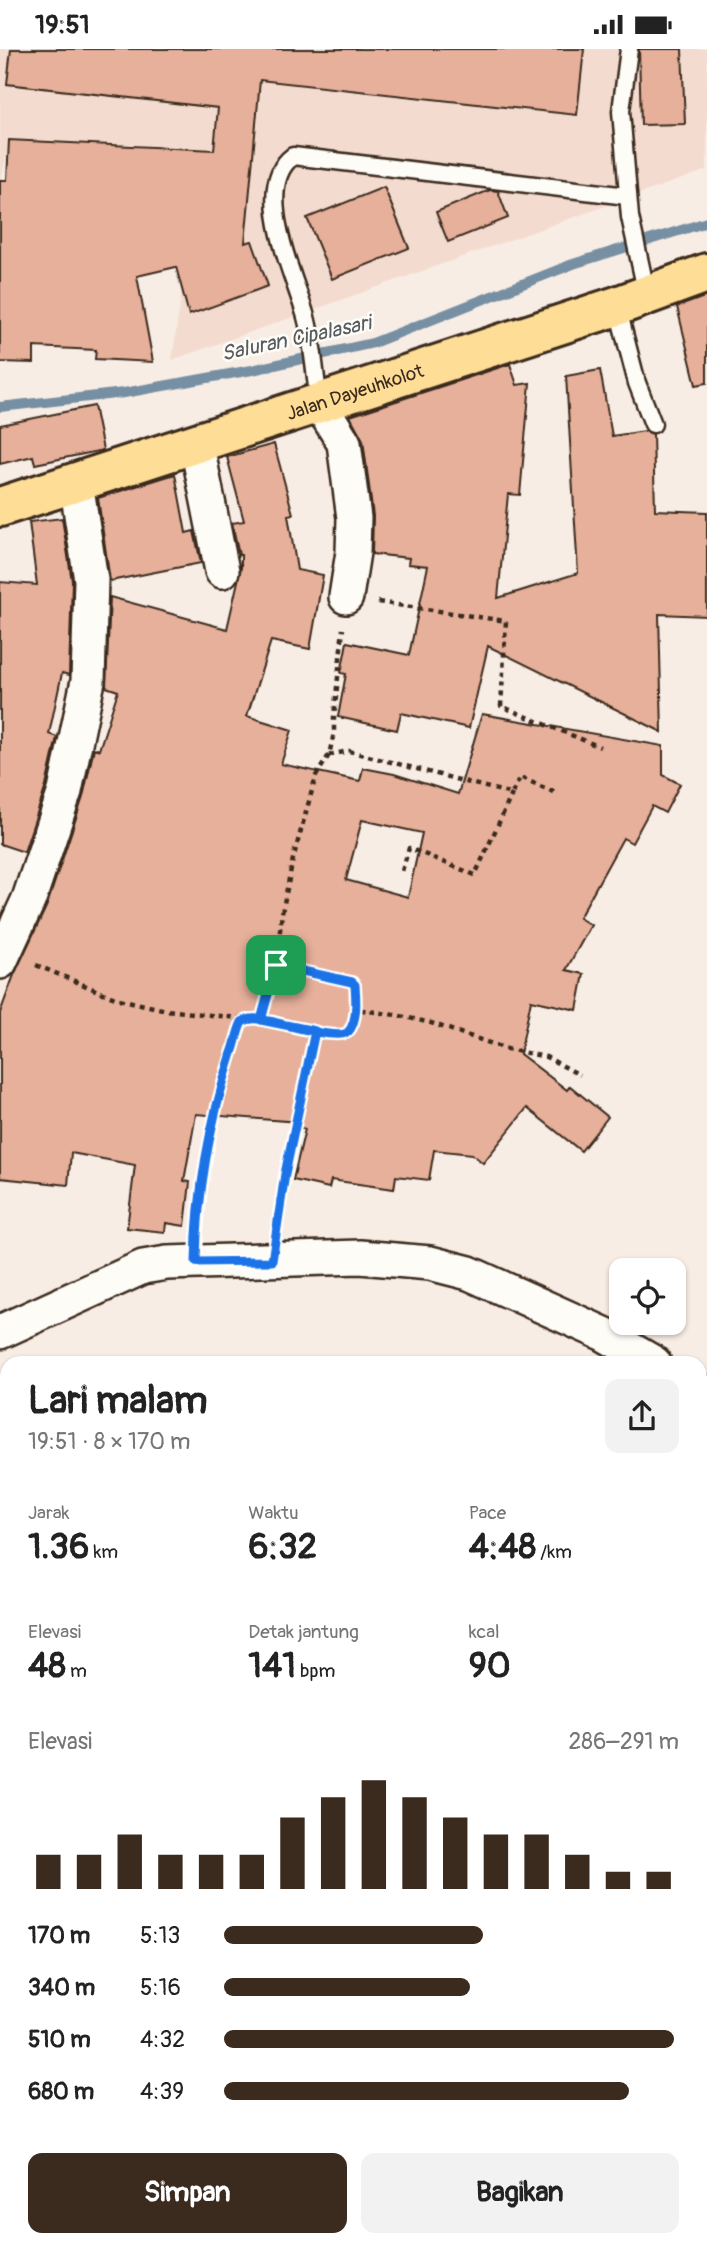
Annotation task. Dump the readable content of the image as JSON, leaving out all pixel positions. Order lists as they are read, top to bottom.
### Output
{
  "streets": {
    "main road": ["Jalan Dayeuhkolot"]
  },
  "water": ["Saluran Cipalasari"],
  "page": {
    "status": "19:51",
    "heading": ["Lari malam", "19:51 · 8 × 170 m"],
    "stats": [
      ["Jarak", "1.36 km"],
      ["Waktu", "6:32"],
      ["Pace", "4:48 /km"],
      ["Elevasi", "48 m"],
      ["Detak jantung", "141 bpm"],
      ["kcal", "90"]
    ],
    "chart": ["Elevasi", "286–291 m"],
    "list": [
      {
        "name": "170 m",
        "note": "5:13"
      },
      {
        "name": "340 m",
        "note": "5:16"
      },
      {
        "name": "510 m",
        "note": "4:32"
      },
      {
        "name": "680 m",
        "note": "4:39"
      }
    ],
    "buttons": ["Simpan", "Bagikan"]
  }
}
